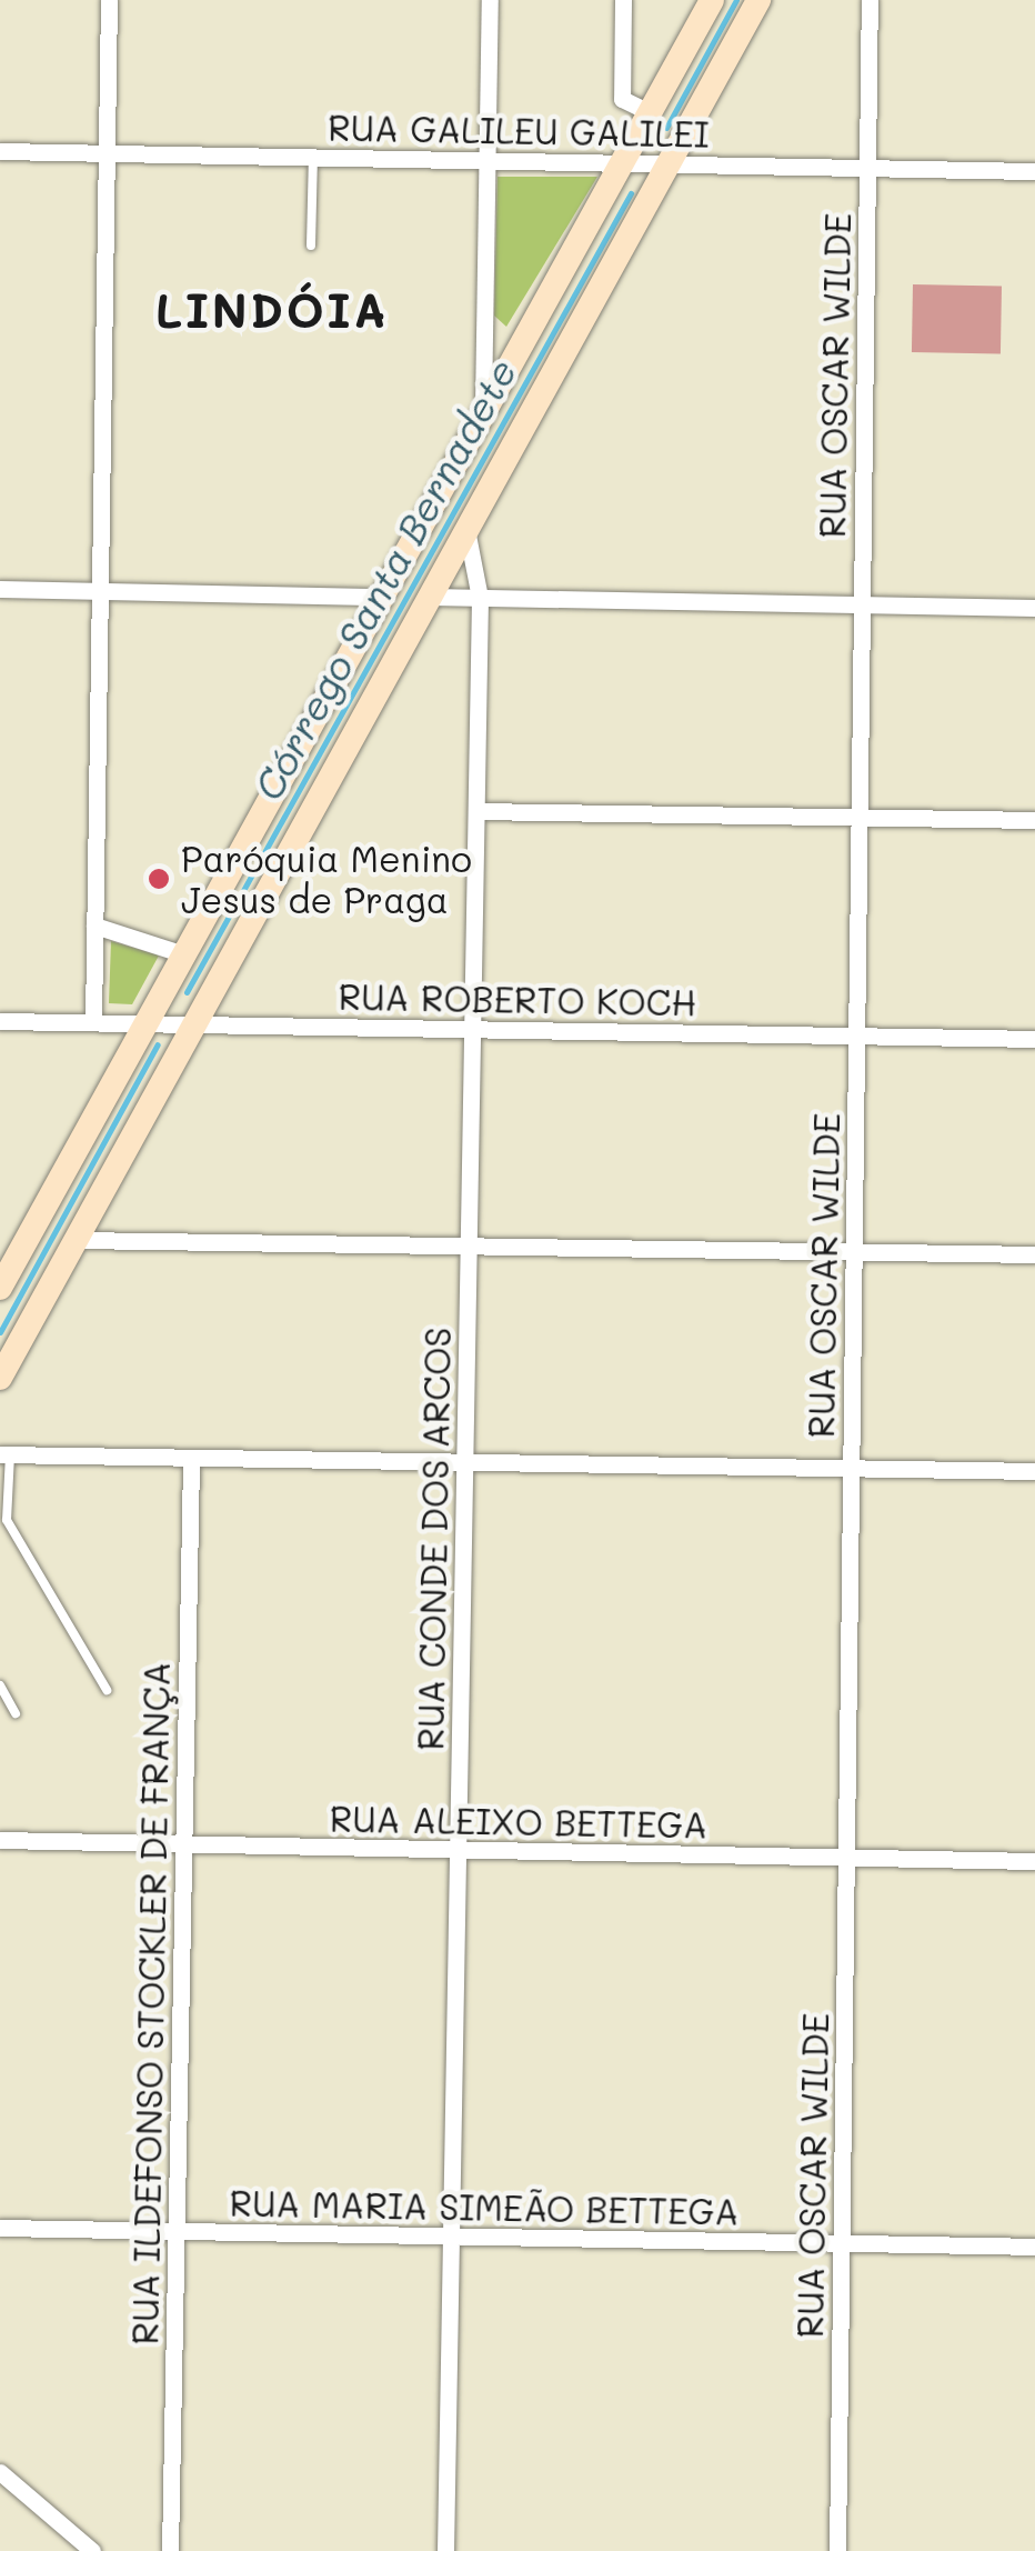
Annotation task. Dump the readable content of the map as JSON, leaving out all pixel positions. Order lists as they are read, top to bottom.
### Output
{
  "streets": {
    "street": [
      "RUA GALILEU GALILEI",
      "RUA OSCAR WILDE",
      "RUA ROBERTO KOCH",
      "RUA CONDE DOS ARCOS",
      "RUA ALEIXO BETTEGA",
      "RUA ILDEFONSO STOCKLER DE FRANÇA",
      "RUA MARIA SIMEÃO BETTEGA"
    ]
  },
  "crossings": [
    ["RUA GALILEU GALILEI", "RUA OSCAR WILDE"],
    ["RUA OSCAR WILDE", "RUA ROBERTO KOCH"],
    ["RUA OSCAR WILDE", "RUA ALEIXO BETTEGA"],
    ["RUA OSCAR WILDE", "RUA MARIA SIMEÃO BETTEGA"],
    ["RUA ROBERTO KOCH", "RUA CONDE DOS ARCOS"],
    ["RUA CONDE DOS ARCOS", "RUA ALEIXO BETTEGA"],
    ["RUA CONDE DOS ARCOS", "RUA MARIA SIMEÃO BETTEGA"],
    ["RUA ALEIXO BETTEGA", "RUA ILDEFONSO STOCKLER DE FRANÇA"],
    ["RUA ILDEFONSO STOCKLER DE FRANÇA", "RUA MARIA SIMEÃO BETTEGA"]
  ],
  "districts": ["LINDÓIA"],
  "water": ["Córrego Santa Bernadete"],
  "places": ["Paróquia Menino Jesus de Praga"]
}
